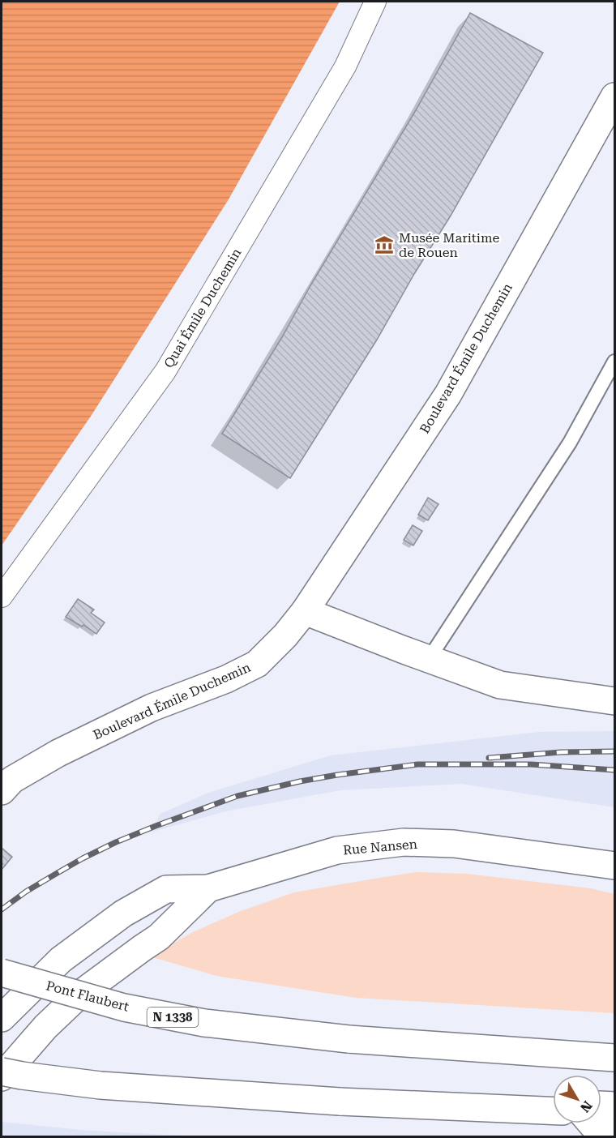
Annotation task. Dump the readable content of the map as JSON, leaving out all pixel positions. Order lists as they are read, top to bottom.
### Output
{
  "streets": {
    "main road": [
      "Boulevard Émile Duchemin",
      "Rue Nansen",
      "Pont Flaubert",
      "N 1338"
    ],
    "street": ["Quai Émile Duchemin"]
  },
  "places": {
    "museum": ["Musée Maritime de Rouen"]
  },
  "north": "bottom right"
}
